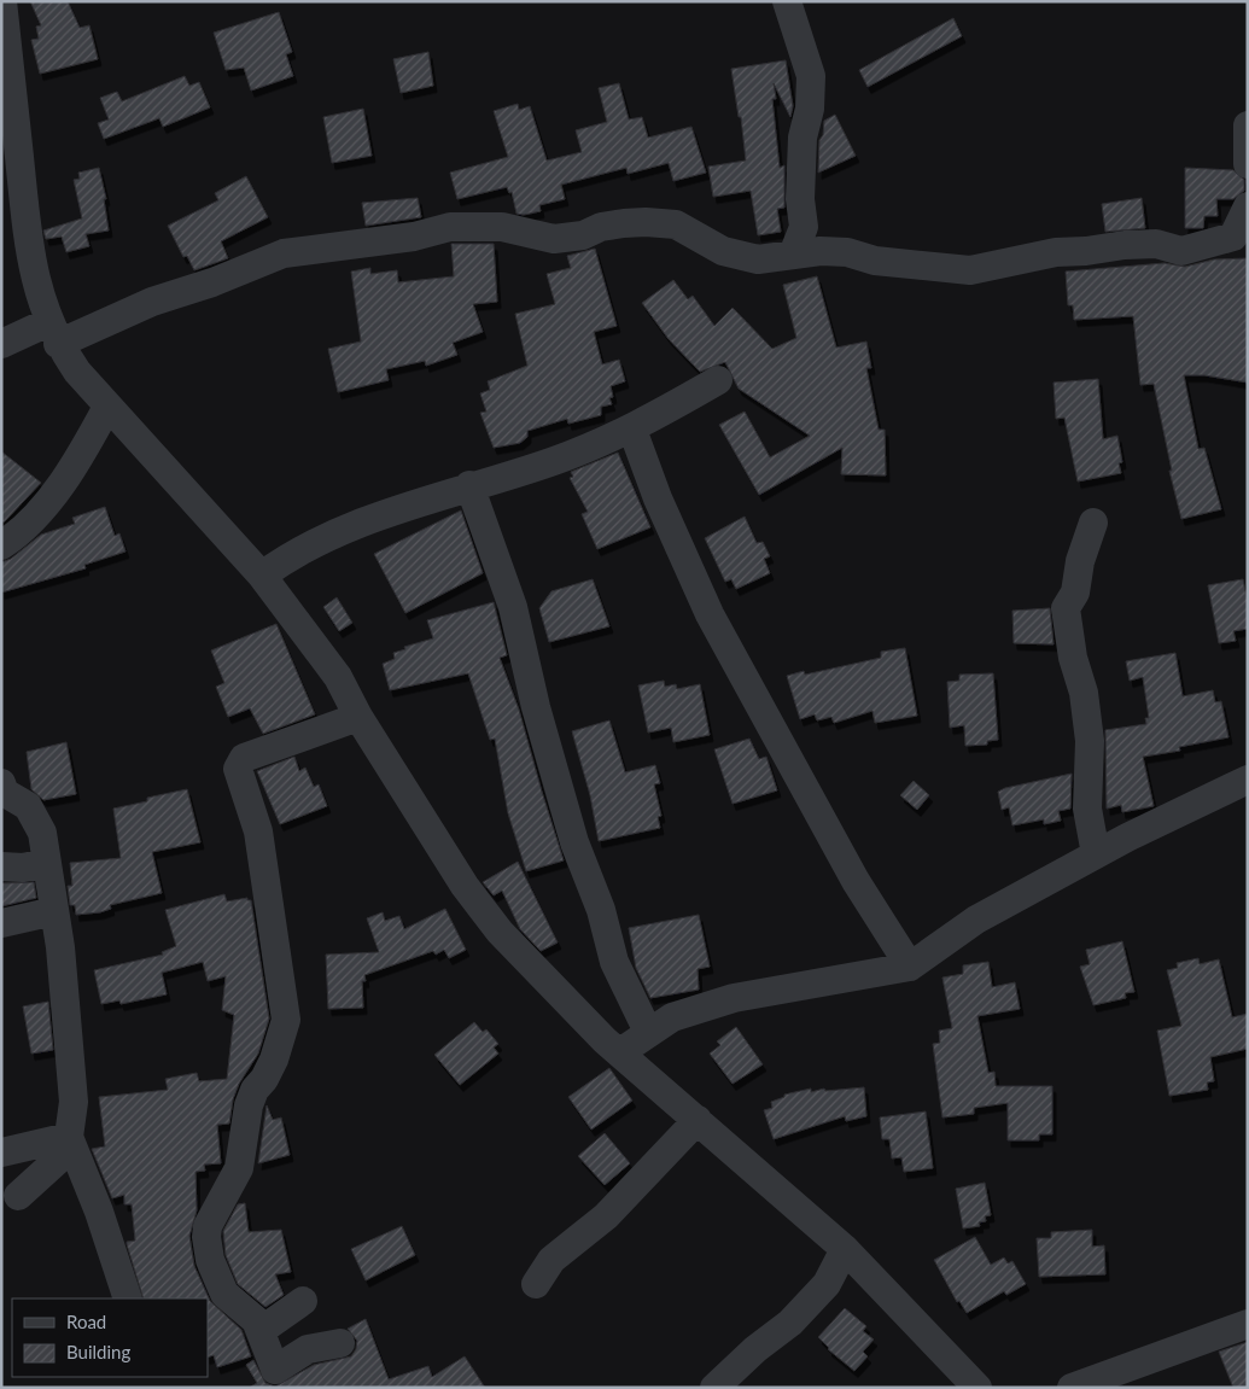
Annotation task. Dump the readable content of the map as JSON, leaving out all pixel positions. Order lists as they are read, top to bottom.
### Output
{
  "legend": ["Road", "Building"]
}
